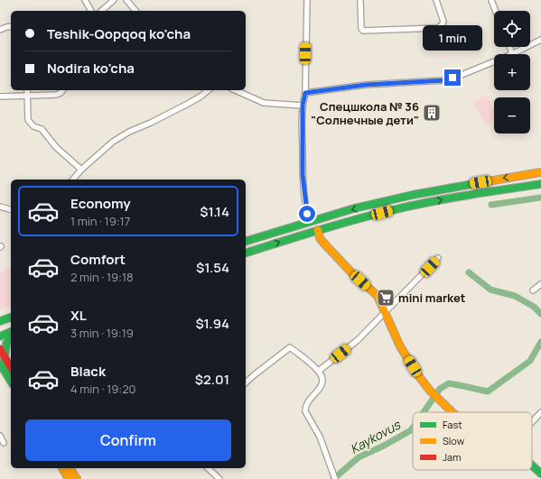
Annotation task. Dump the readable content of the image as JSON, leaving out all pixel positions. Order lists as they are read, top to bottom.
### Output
{
  "water": ["Kaykovus"],
  "places": {
    "building": ["Спецшкола № 36 \"Солнечные дети\""],
    "supermarket": ["mini market"]
  },
  "legend": ["Fast", "Slow", "Jam"],
  "page": {
    "map_buttons": ["+", "−"],
    "banner": ["Teshik-Qopqoq ko'cha", "Nodira ko'cha"],
    "bubble": "1 min",
    "list": [
      {
        "name": "Economy",
        "note": "1 min · 19:17",
        "value": "$1.14"
      },
      {
        "name": "Comfort",
        "note": "2 min · 19:18",
        "value": "$1.54"
      },
      {
        "name": "XL",
        "note": "3 min · 19:19",
        "value": "$1.94"
      },
      {
        "name": "Black",
        "note": "4 min · 19:20",
        "value": "$2.01"
      }
    ],
    "buttons": "Confirm"
  }
}
